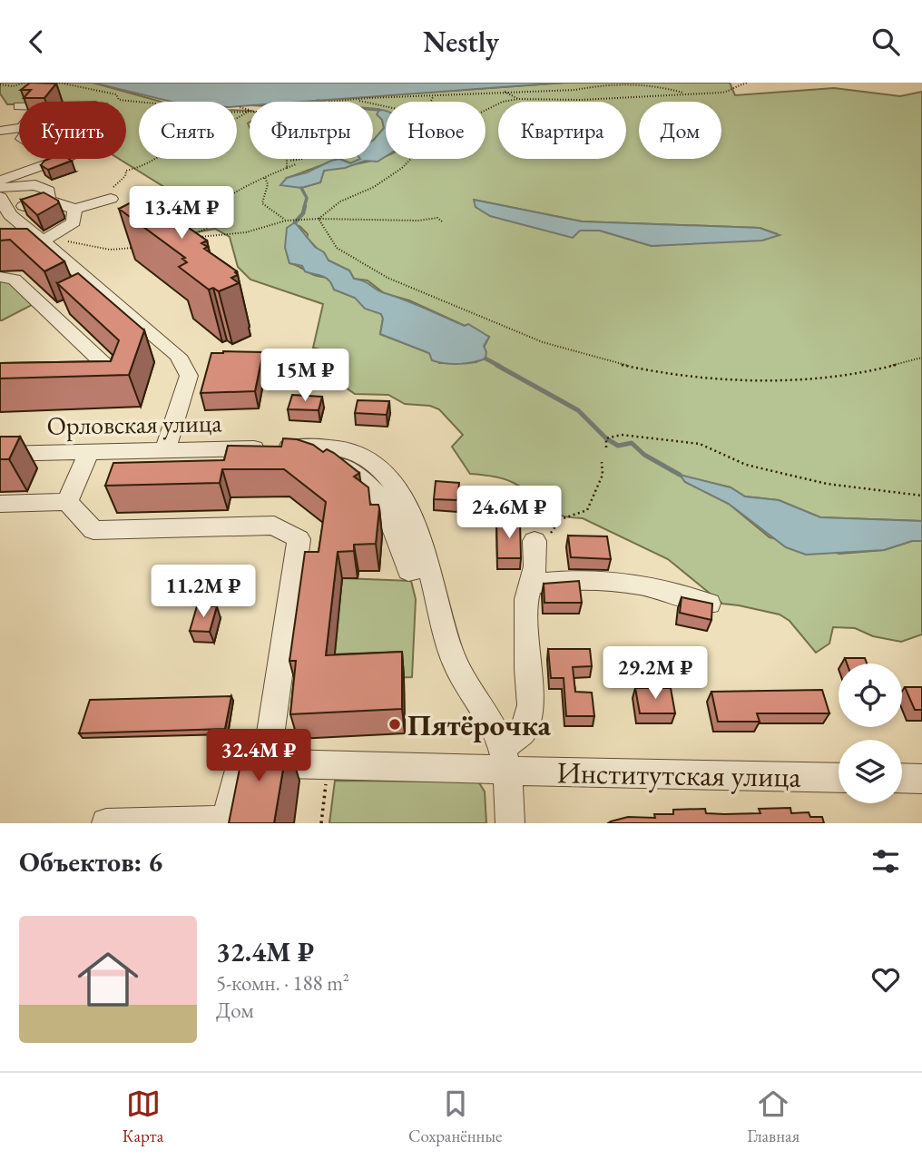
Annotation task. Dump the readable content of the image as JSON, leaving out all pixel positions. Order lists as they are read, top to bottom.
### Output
{
  "streets": {
    "street": ["Орловская улица", "Институтская улица"]
  },
  "crossings": [
    ["Орловская улица", "Институтская улица"]
  ],
  "places": ["Пятёрочка"],
  "page": {
    "header": "Nestly",
    "chip": [
      "Купить",
      "Снять",
      "Фильтры",
      "Новое",
      "Квартира",
      "Дом"
    ],
    "price": [
      "13.4M ₽",
      "15M ₽",
      "24.6M ₽",
      "11.2M ₽",
      "29.2M ₽",
      "32.4M ₽"
    ],
    "heading": "Объектов: 6",
    "list": [
      {
        "name": "32.4M ₽",
        "note": "5-комн. · 188 m² · Дом"
      }
    ],
    "tabs": ["Карта", "Сохранённые", "Главная"]
  }
}
